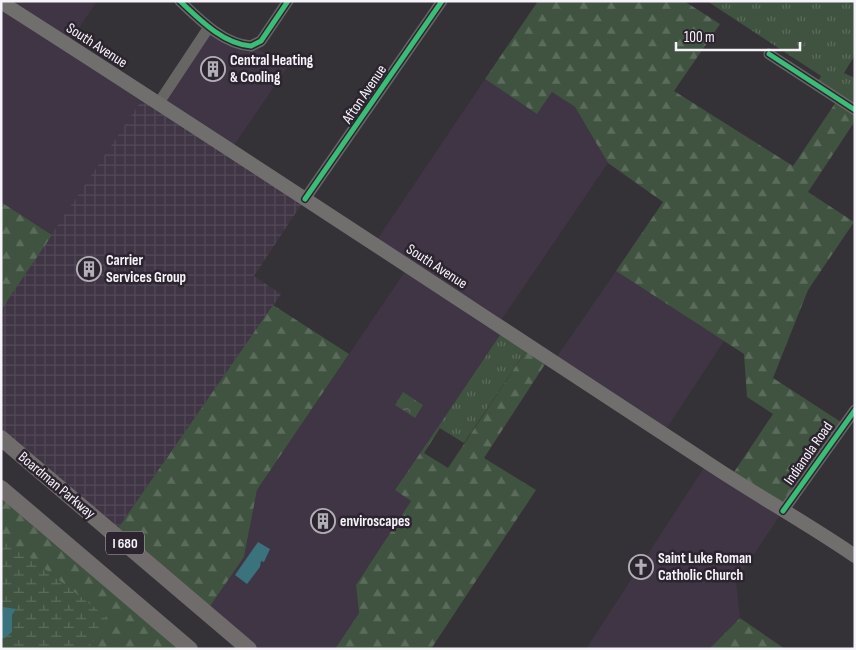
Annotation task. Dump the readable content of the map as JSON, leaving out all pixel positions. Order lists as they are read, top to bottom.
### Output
{
  "streets": {
    "highway": ["Boardman Parkway", "I 680"],
    "main road": ["South Avenue"],
    "street": ["Afton Avenue", "Indianola Road"]
  },
  "crossings": [
    ["South Avenue", "Afton Avenue"],
    ["South Avenue", "Indianola Road"]
  ],
  "places": {
    "building": ["Central Heating & Cooling", "Carrier Services Group", "enviroscapes"],
    "church": ["Saint Luke Roman Catholic Church"]
  },
  "scale_bar": "100 m"
}
